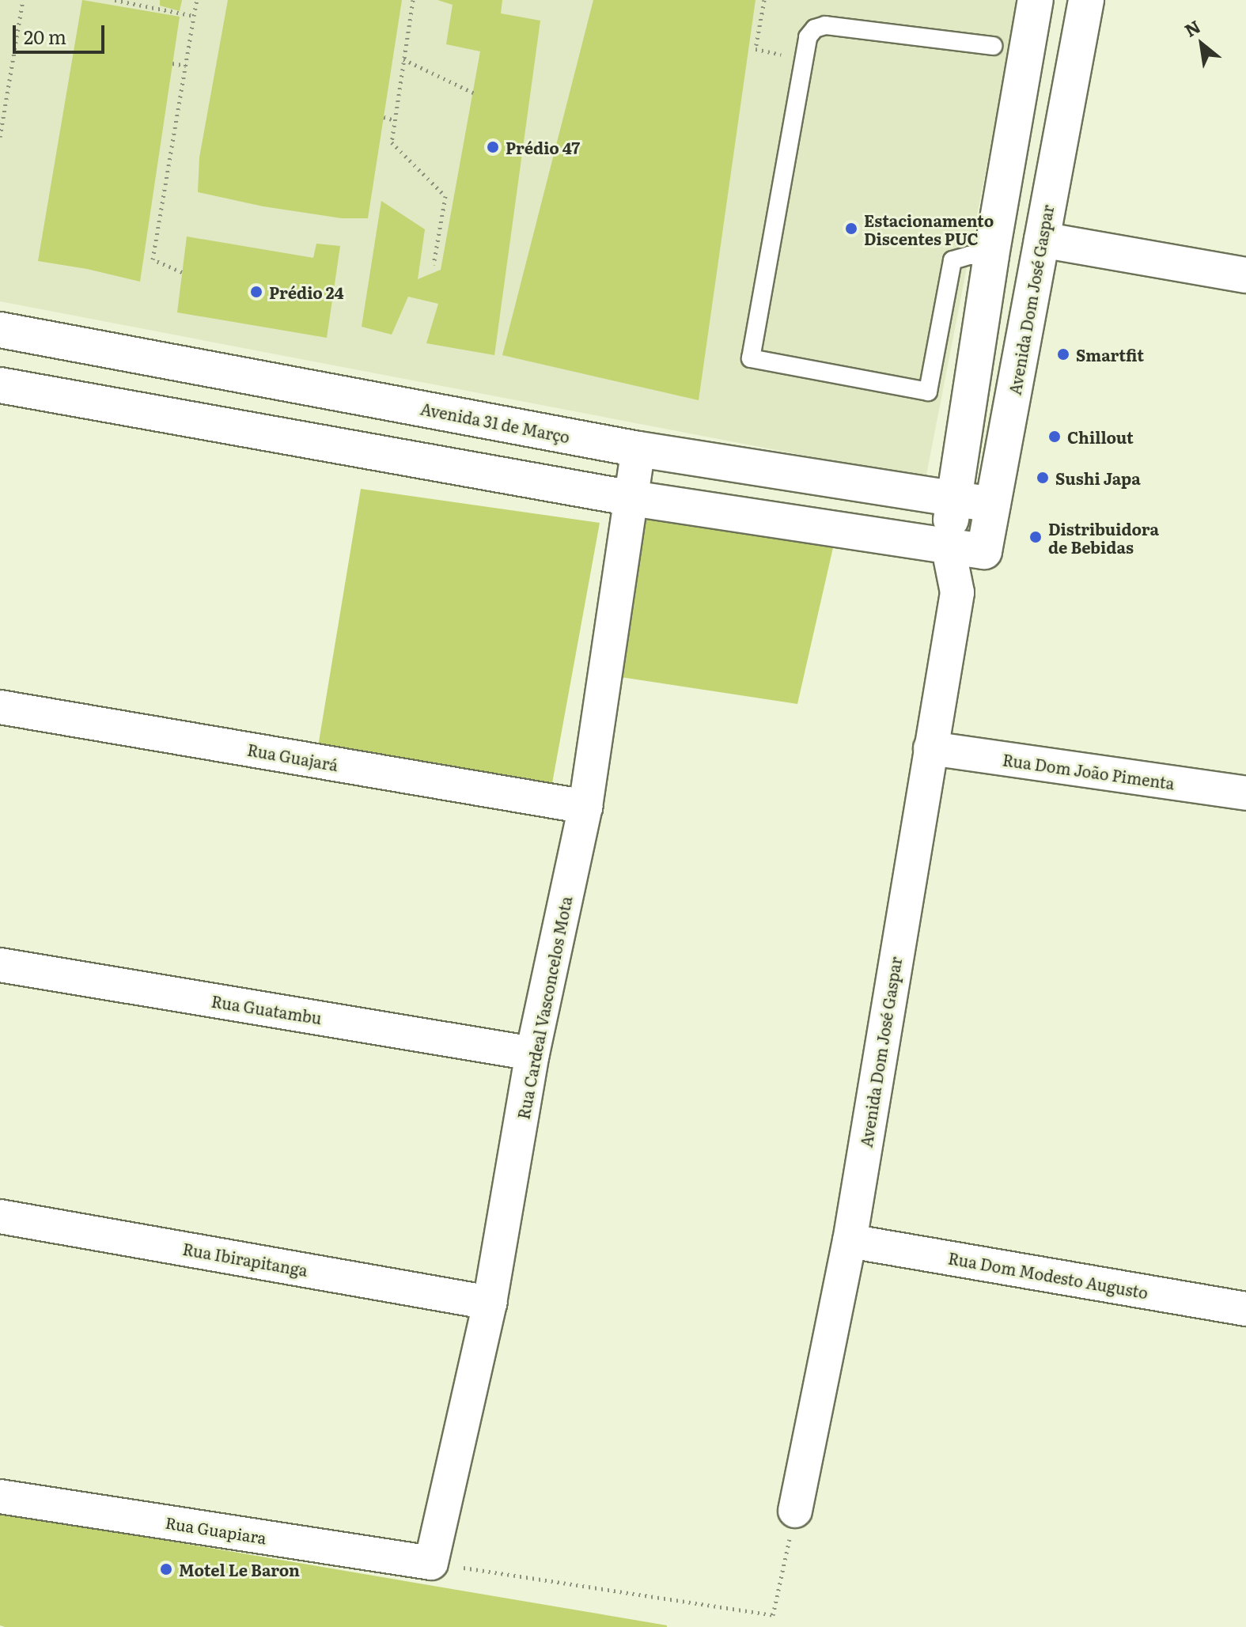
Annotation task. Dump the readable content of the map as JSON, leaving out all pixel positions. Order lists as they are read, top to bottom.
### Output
{
  "streets": {
    "street": [
      "Avenida Dom José Gaspar",
      "Avenida 31 de Março",
      "Rua Guajará",
      "Rua Dom João Pimenta",
      "Rua Cardeal Vasconcelos Mota",
      "Rua Guatambu",
      "Rua Ibirapitanga",
      "Rua Dom Modesto Augusto",
      "Rua Guapiara"
    ]
  },
  "crossings": [
    ["Avenida Dom José Gaspar", "Avenida 31 de Março"],
    ["Avenida Dom José Gaspar", "Rua Dom João Pimenta"],
    ["Avenida Dom José Gaspar", "Rua Dom Modesto Augusto"],
    ["Avenida 31 de Março", "Rua Cardeal Vasconcelos Mota"],
    ["Rua Guajará", "Rua Cardeal Vasconcelos Mota"],
    ["Rua Cardeal Vasconcelos Mota", "Rua Guatambu"],
    ["Rua Cardeal Vasconcelos Mota", "Rua Ibirapitanga"],
    ["Rua Cardeal Vasconcelos Mota", "Rua Guapiara"]
  ],
  "places": [
    "Prédio 47",
    "Estacionamento Discentes PUC",
    "Prédio 24",
    "Smartfit",
    "Chillout",
    "Sushi Japa",
    "Distribuidora de Bebidas",
    "Motel Le Baron"
  ],
  "scale_bar": "20 m",
  "north": "top left"
}
